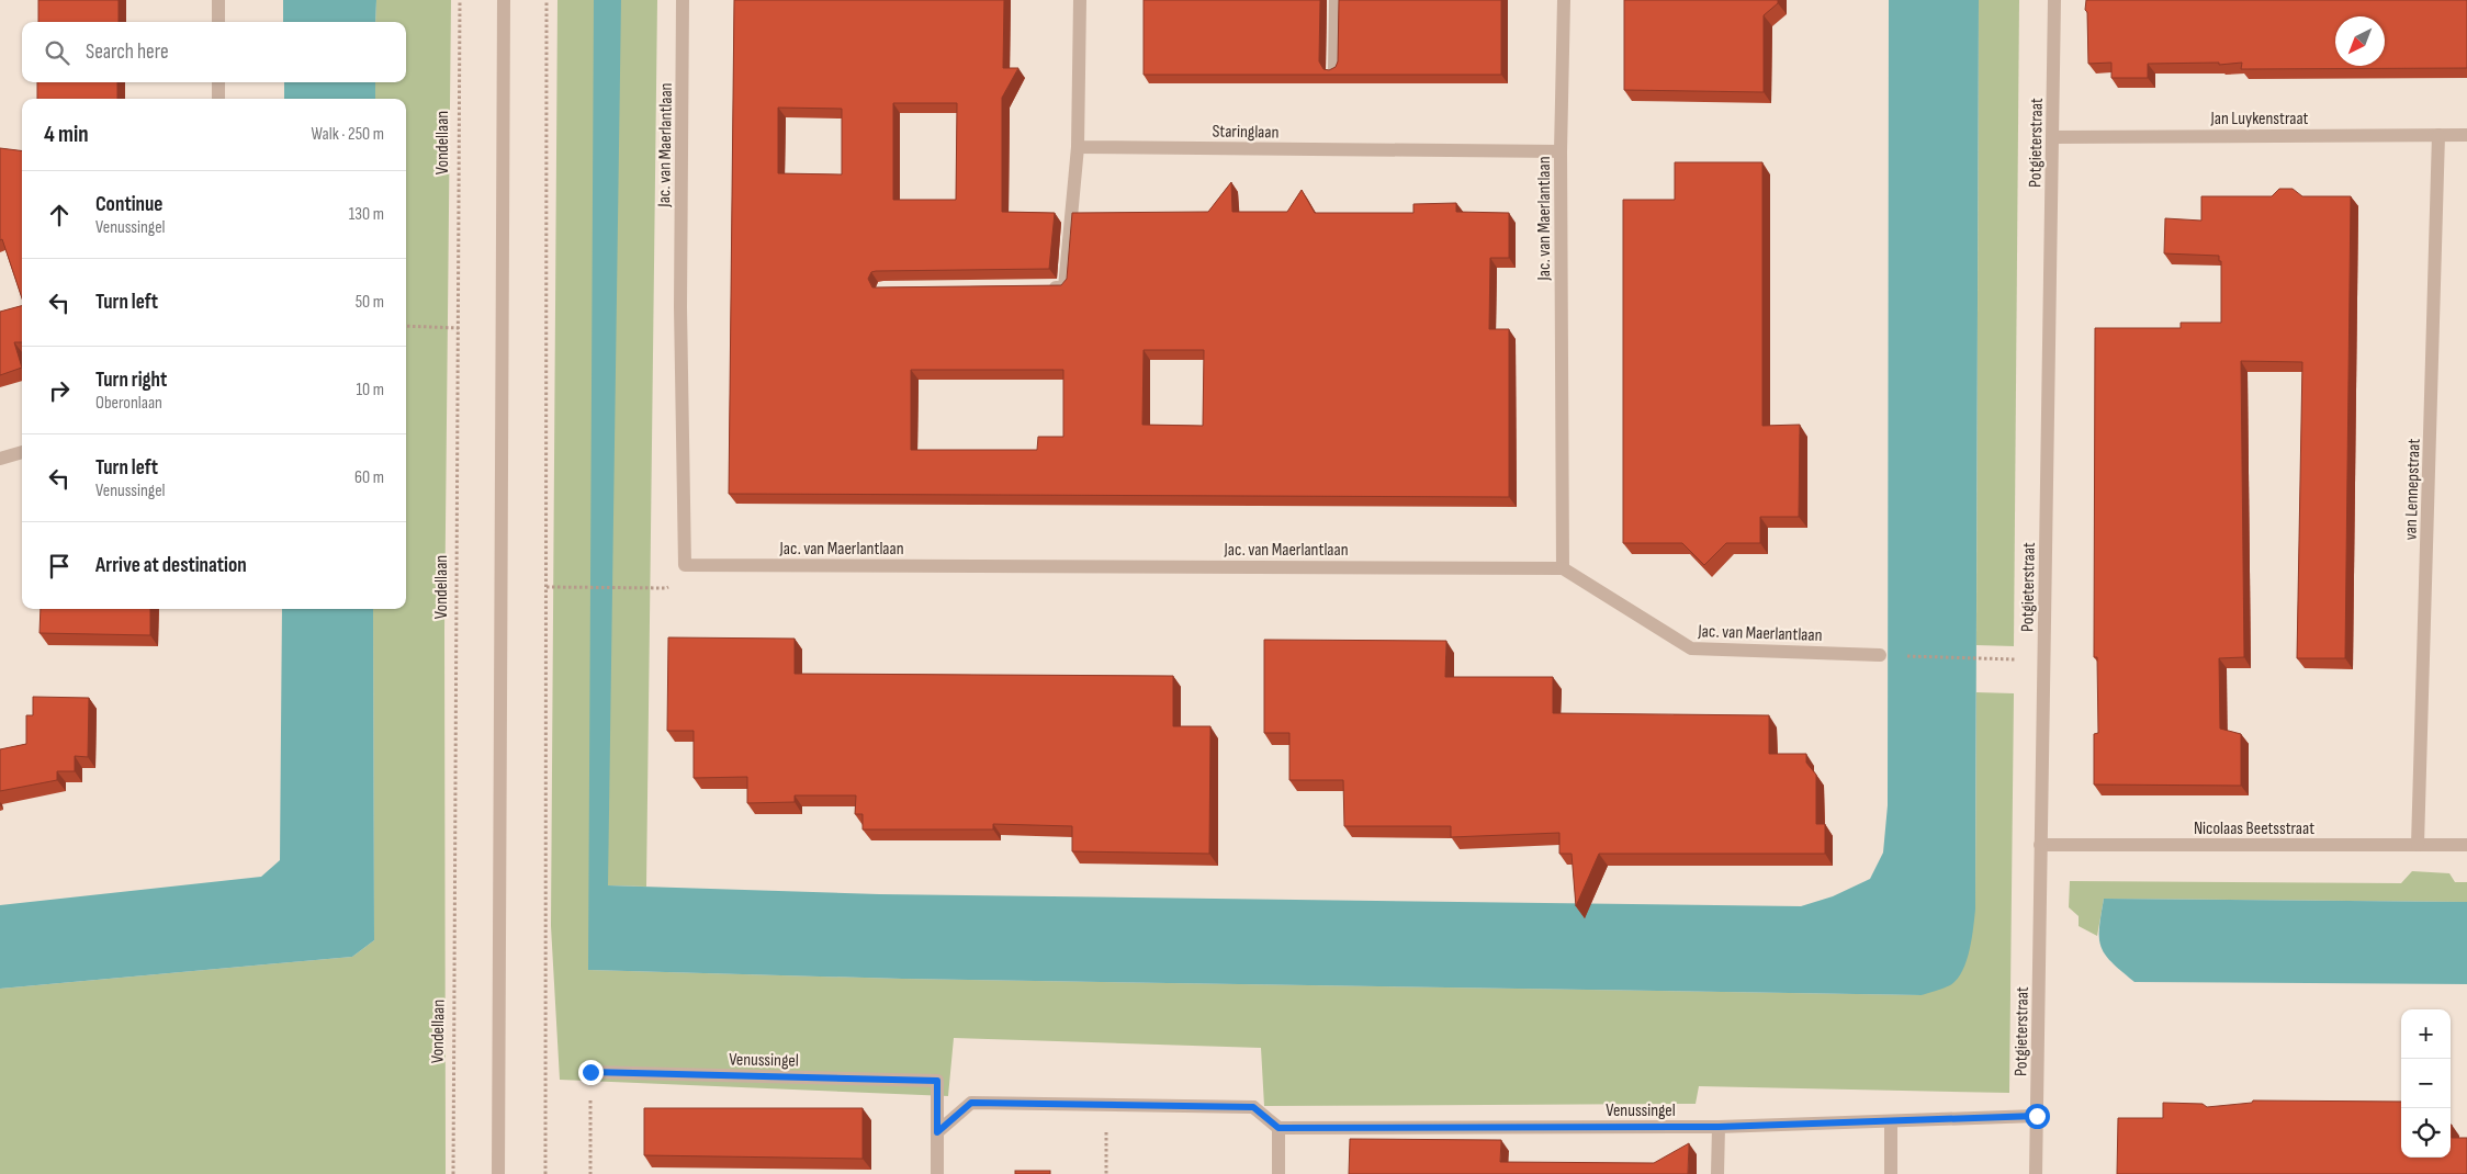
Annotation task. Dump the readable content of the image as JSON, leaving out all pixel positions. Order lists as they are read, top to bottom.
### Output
{
  "streets": {
    "street": [
      "Jan Luykenstraat",
      "Staringlaan",
      "Potgieterstraat",
      "Jac. van Maerlantlaan",
      "van Lennepstraat",
      "Nicolaas Beetsstraat",
      "Venussingel"
    ],
    "path": ["Vondellaan"]
  },
  "crossings": [
    ["Jan Luykenstraat", "Potgieterstraat"],
    ["Jan Luykenstraat", "van Lennepstraat"],
    ["Staringlaan", "Jac. van Maerlantlaan"],
    ["Potgieterstraat", "Nicolaas Beetsstraat"],
    ["Potgieterstraat", "Venussingel"],
    ["van Lennepstraat", "Nicolaas Beetsstraat"]
  ],
  "north": "bottom left",
  "page": {
    "search": "Search here",
    "heading": ["4 min", "Walk · 250 m"],
    "list": [
      ["Continue", "Venussingel", "130 m"],
      ["Turn left", "50 m"],
      ["Turn right", "Oberonlaan", "10 m"],
      ["Turn left", "Venussingel", "60 m"],
      "Arrive at destination"
    ],
    "map_buttons": ["+", "−"]
  }
}
